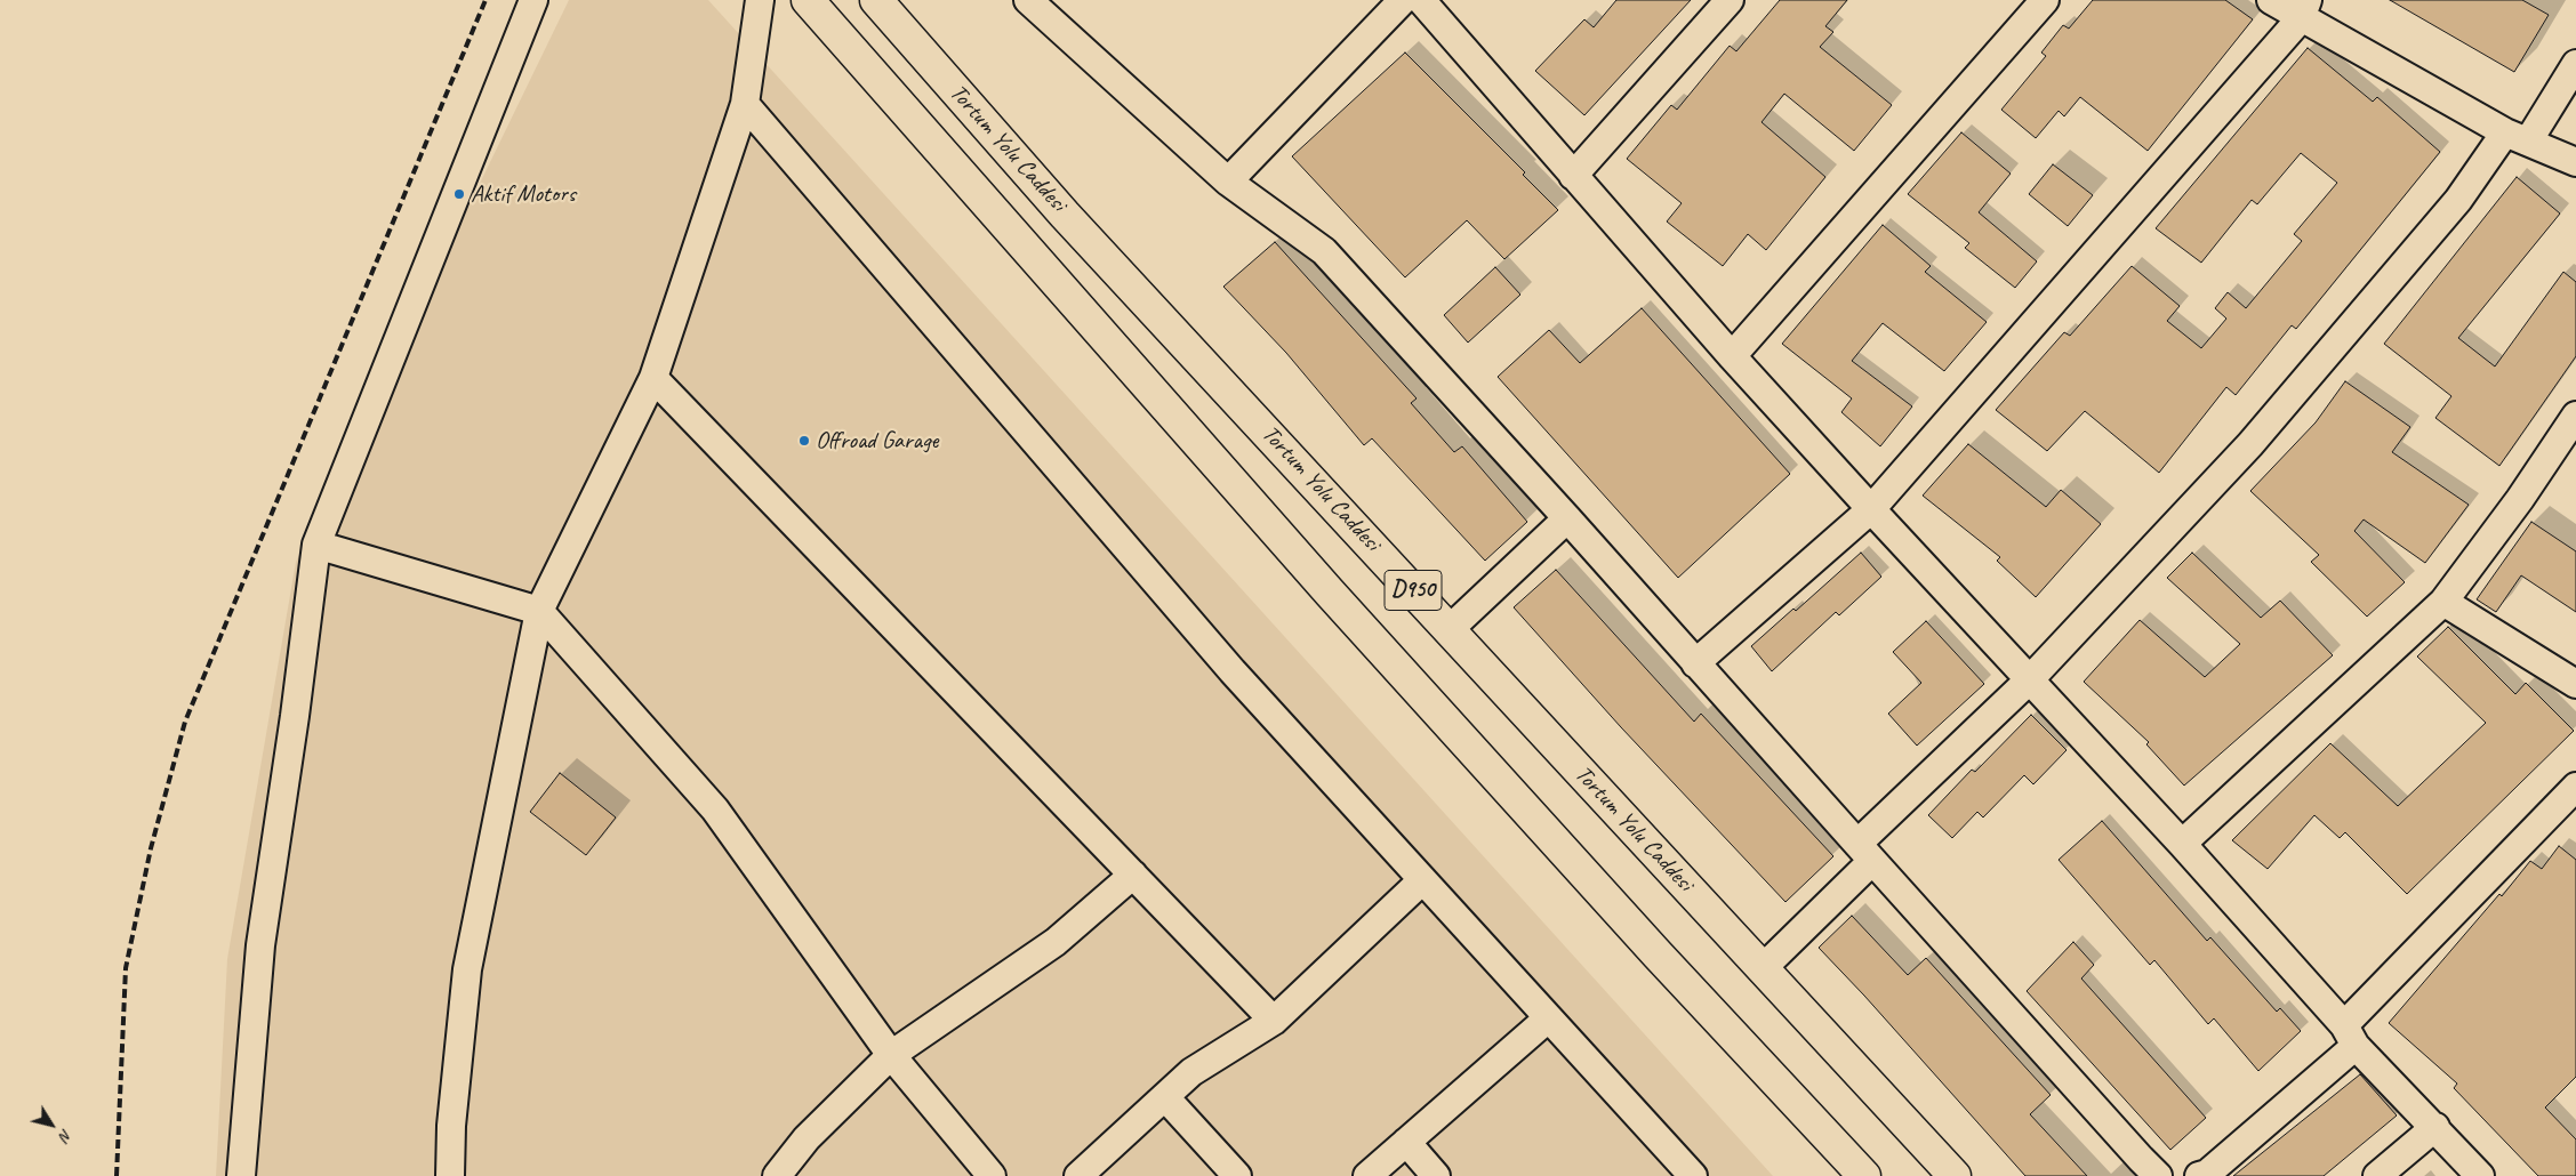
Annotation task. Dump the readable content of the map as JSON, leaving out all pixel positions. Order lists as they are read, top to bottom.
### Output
{
  "streets": {
    "highway": ["Tortum Yolu Caddesi", "D950"]
  },
  "places": ["Aktif Motors", "Offroad Garage"],
  "north": "bottom right"
}
